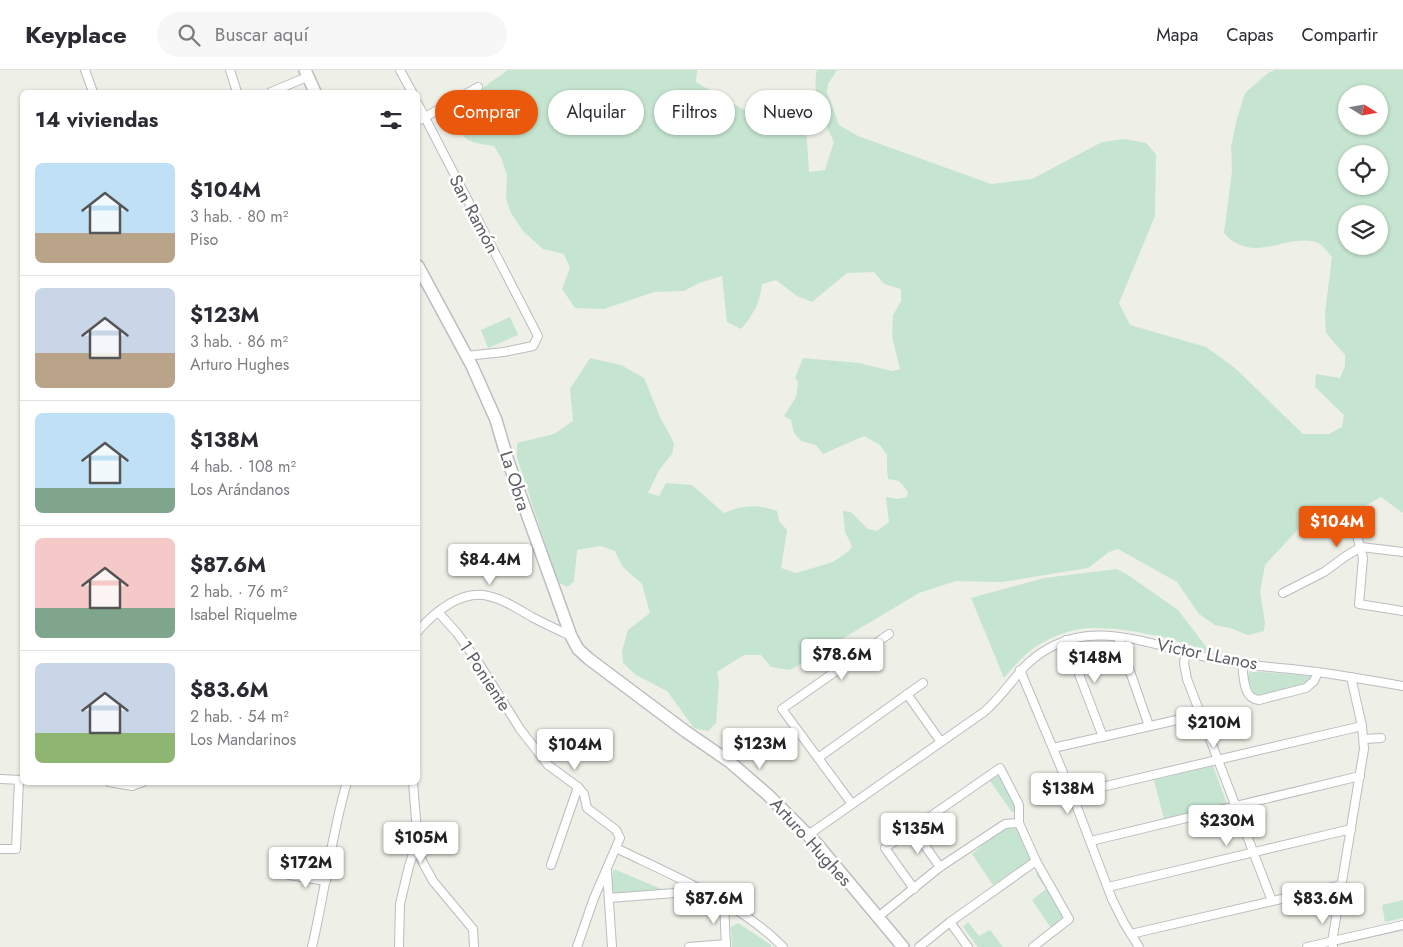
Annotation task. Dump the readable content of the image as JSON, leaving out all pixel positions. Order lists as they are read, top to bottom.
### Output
{
  "streets": {
    "street": [
      "San Ramón",
      "La Obra",
      "Victor LLanos",
      "1 Poniente",
      "Arturo Hughes"
    ]
  },
  "crossings": [
    ["San Ramón", "La Obra"],
    ["La Obra", "Arturo Hughes"],
    ["Victor LLanos", "Arturo Hughes"]
  ],
  "north": "right",
  "page": {
    "header": "Keyplace",
    "search": "Buscar aquí",
    "nav": ["Mapa", "Capas", "Compartir"],
    "chip": [
      "Comprar",
      "Alquilar",
      "Filtros",
      "Nuevo"
    ],
    "heading": "14 viviendas",
    "list": [
      {
        "name": "$104M",
        "note": "3 hab. · 80 m² · Piso"
      },
      {
        "name": "$123M",
        "note": "3 hab. · 86 m² · Arturo Hughes"
      },
      {
        "name": "$138M",
        "note": "4 hab. · 108 m² · Los Arándanos"
      },
      {
        "name": "$87.6M",
        "note": "2 hab. · 76 m² · Isabel Riquelme"
      },
      {
        "name": "$83.6M",
        "note": "2 hab. · 54 m² · Los Mandarinos"
      }
    ],
    "price": [
      "$104M",
      "$84.4M",
      "$78.6M",
      "$148M",
      "$210M",
      "$123M",
      "$104M",
      "$138M",
      "$230M",
      "$135M",
      "$105M",
      "$172M",
      "$87.6M",
      "$83.6M"
    ]
  }
}
